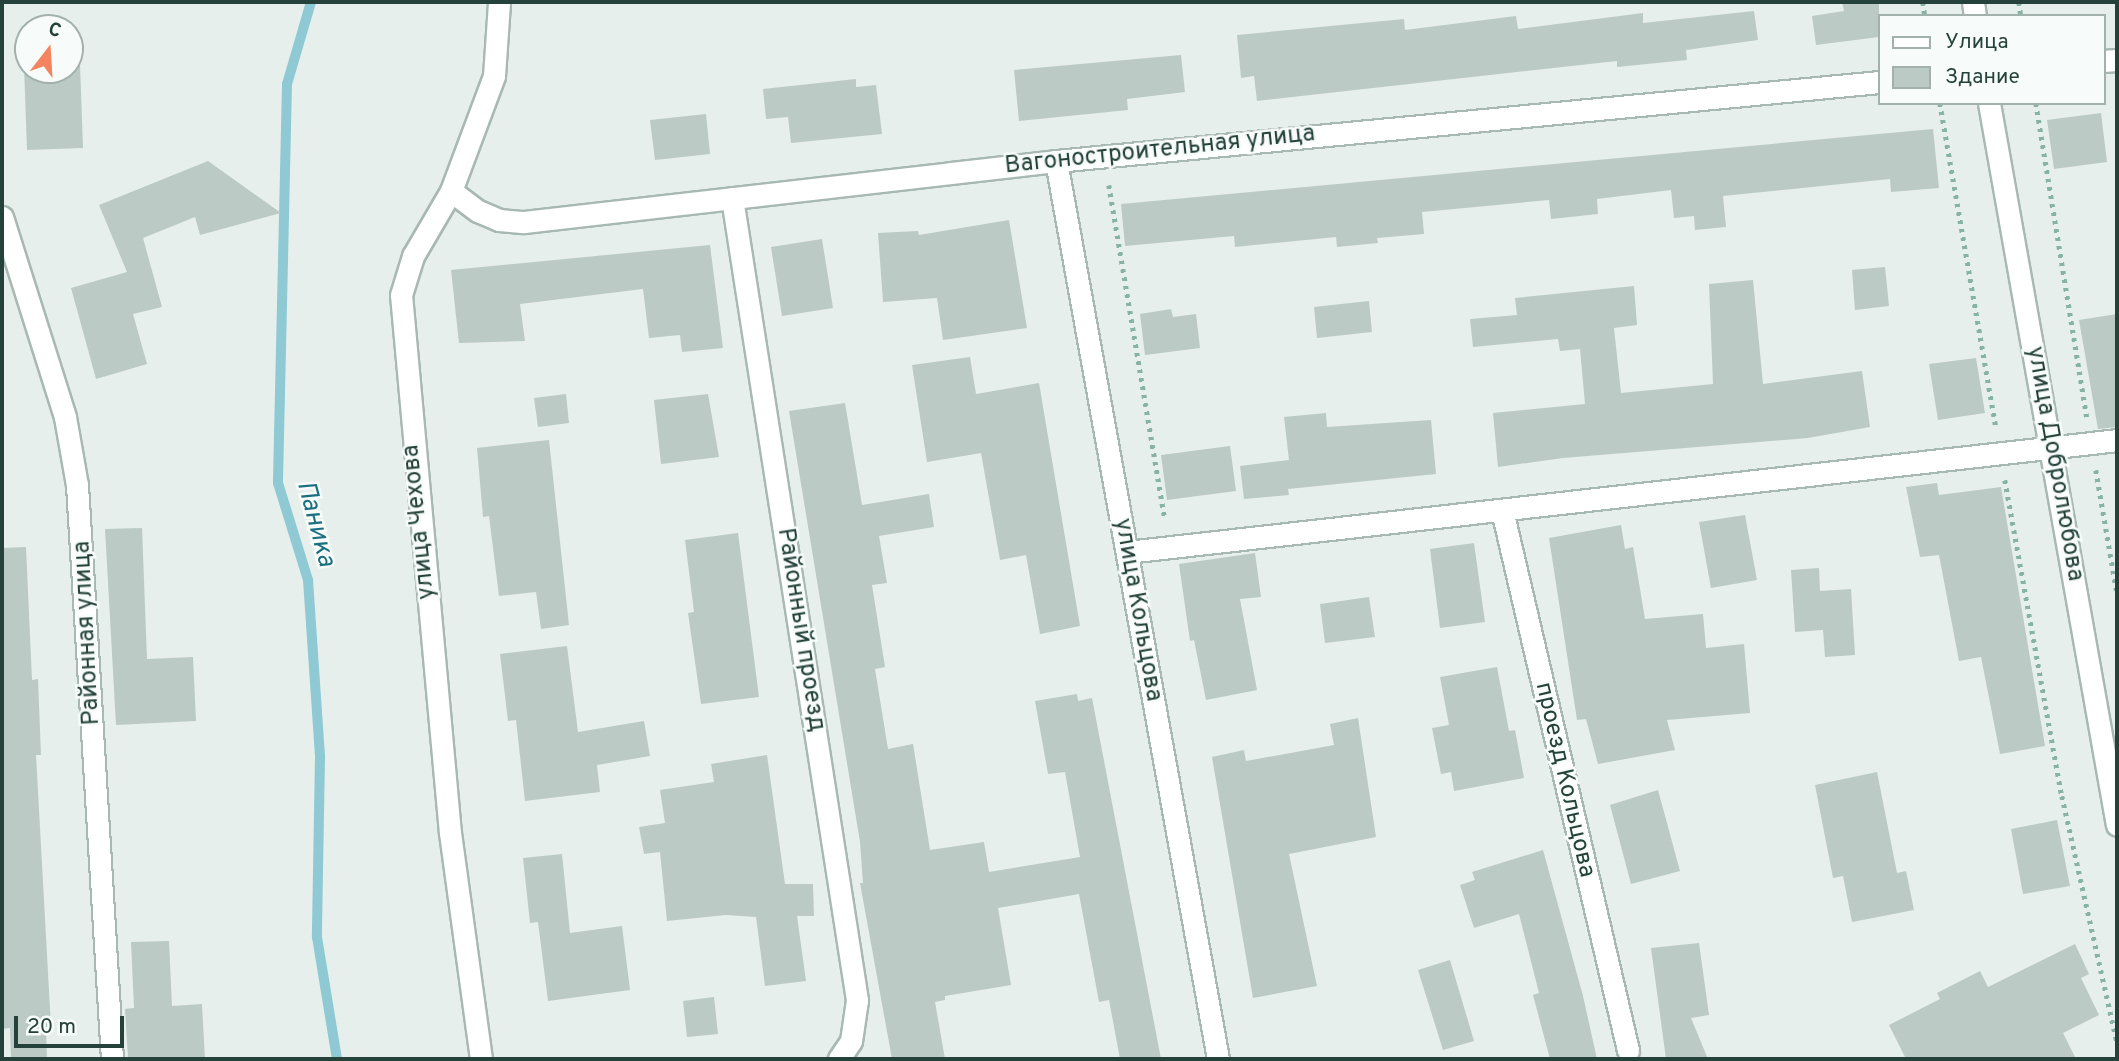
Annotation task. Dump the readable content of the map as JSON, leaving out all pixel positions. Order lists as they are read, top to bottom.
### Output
{
  "streets": {
    "street": [
      "Вагоностроительная улица",
      "улица Добролюбова",
      "улица Чехова",
      "улица Кольцова",
      "Районный проезд",
      "Районная улица",
      "проезд Кольцова"
    ]
  },
  "crossings": [
    ["Вагоностроительная улица", "улица Чехова"],
    ["Вагоностроительная улица", "улица Кольцова"],
    ["Вагоностроительная улица", "Районный проезд"]
  ],
  "water": ["Паника"],
  "legend": ["Улица", "Здание"],
  "scale_bar": "20 m",
  "north": "top"
}
